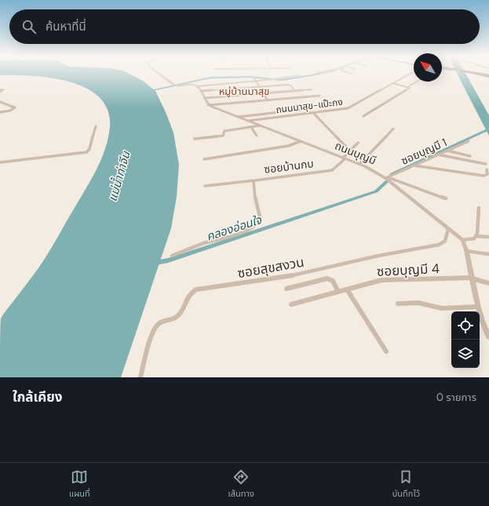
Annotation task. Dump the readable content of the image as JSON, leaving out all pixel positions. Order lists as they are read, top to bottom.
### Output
{
  "streets": {
    "street": [
      "ถนนมาสุข-แป๊ะกง",
      "ซอยบุญมี 1",
      "ถนนบุญมี",
      "ซอยบ้านกบ",
      "ซอยสุขสงวน",
      "ซอยบุญมี 4"
    ]
  },
  "crossings": [
    ["ถนนมาสุข-แป๊ะกง", "ถนนบุญมี"],
    ["ซอยบุญมี 1", "ถนนบุญมี"],
    ["ถนนบุญมี", "ซอยบ้านกบ"],
    ["ถนนบุญมี", "ซอยสุขสงวน"],
    ["ถนนบุญมี", "ซอยบุญมี 4"]
  ],
  "districts": ["หมู่บ้านมาสุข"],
  "water": ["แม่น้ำท่าจีน", "คลองอ่อนใจ"],
  "north": "top left",
  "page": {
    "search": "ค้นหาที่นี่",
    "heading": ["ใกล้เคียง", "0 รายการ"],
    "nav": ["แผนที่", "เส้นทาง", "บันทึกไว้"]
  }
}
